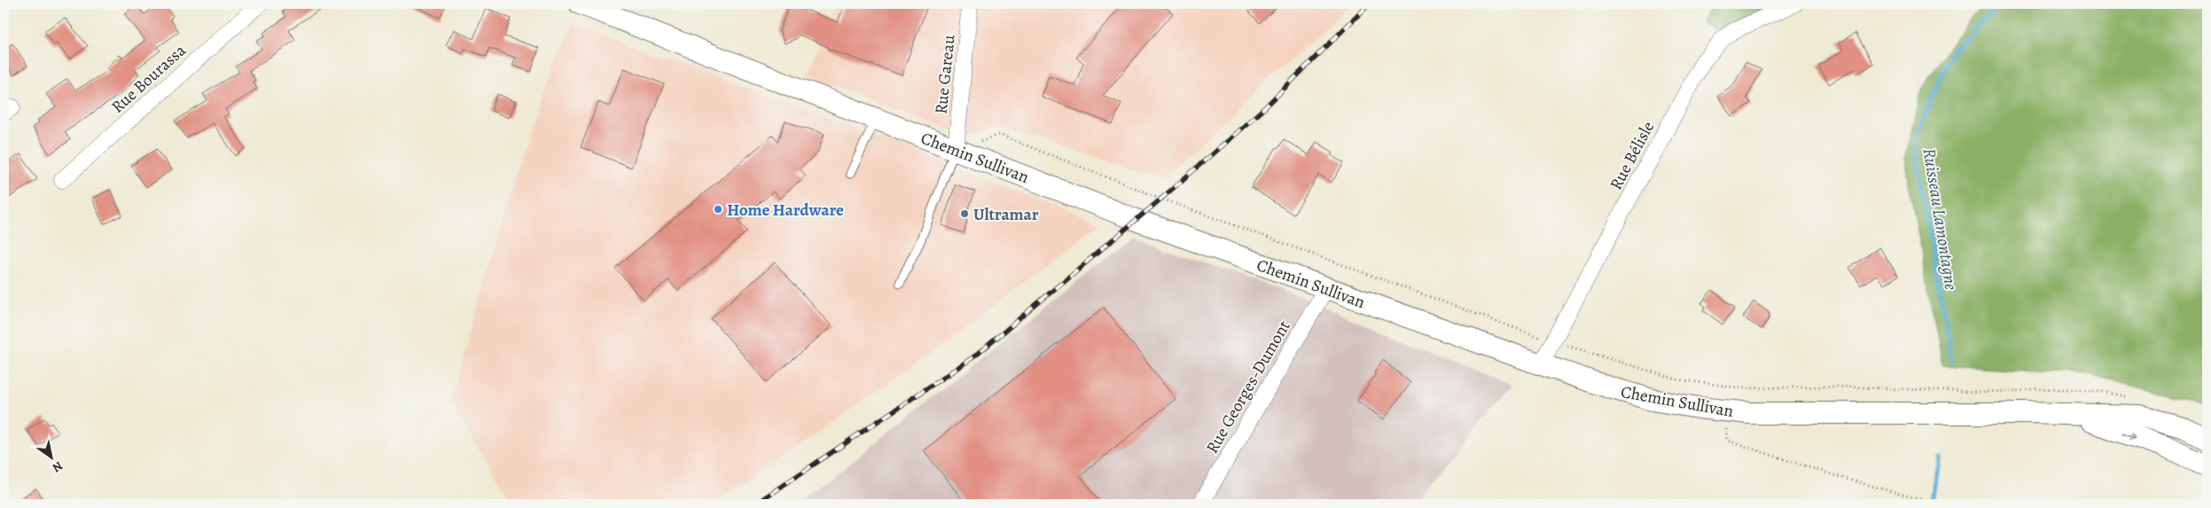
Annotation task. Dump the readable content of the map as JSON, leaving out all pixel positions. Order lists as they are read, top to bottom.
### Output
{
  "streets": {
    "main road": ["Chemin Sullivan"],
    "street": [
      "Rue Gareau",
      "Rue Bourassa",
      "Rue Bélisle",
      "Rue Georges-Dumont"
    ]
  },
  "crossings": [
    ["Rue Gareau", "Chemin Sullivan"],
    ["Rue Bélisle", "Chemin Sullivan"],
    ["Chemin Sullivan", "Rue Georges-Dumont"]
  ],
  "water": ["Ruisseau Lamontagne"],
  "places": ["Home Hardware", "Ultramar"],
  "north": "bottom right"
}
